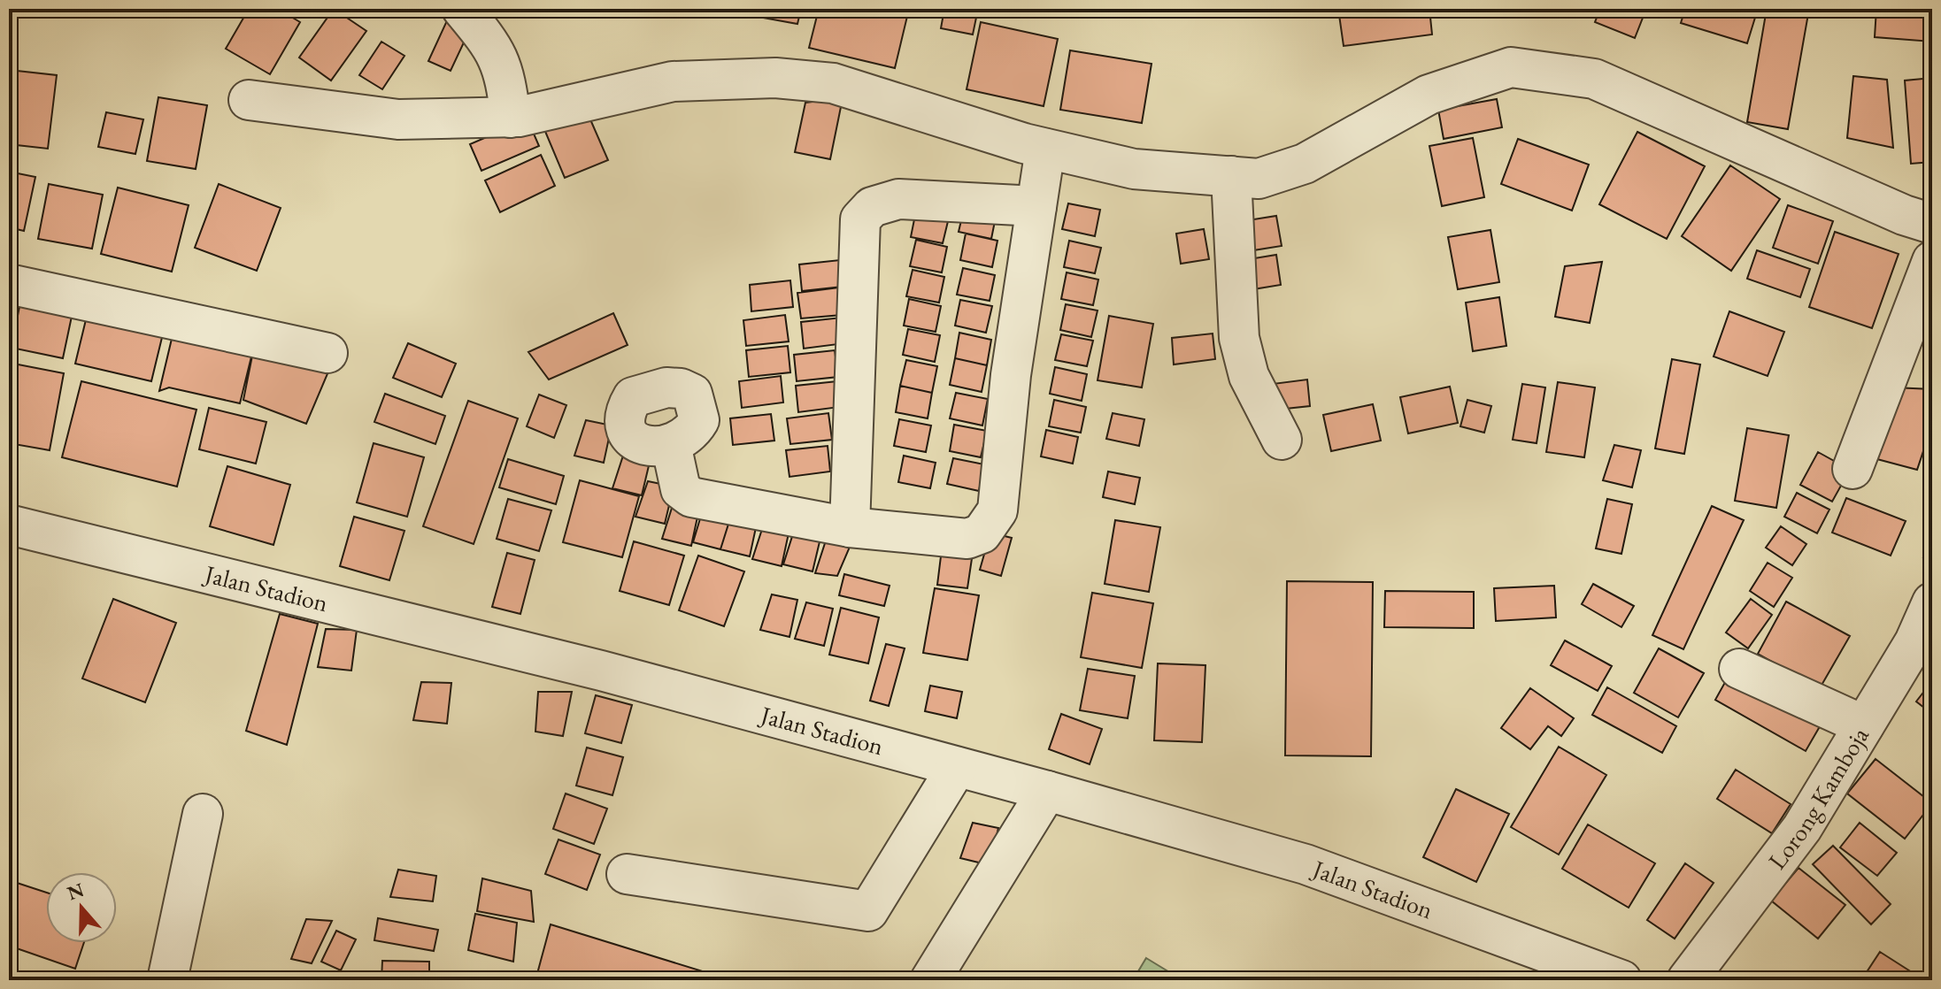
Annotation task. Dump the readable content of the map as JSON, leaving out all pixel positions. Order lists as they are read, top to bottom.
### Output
{
  "streets": {
    "street": ["Jalan Stadion", "Lorong Kamboja"]
  },
  "north": "top"
}
